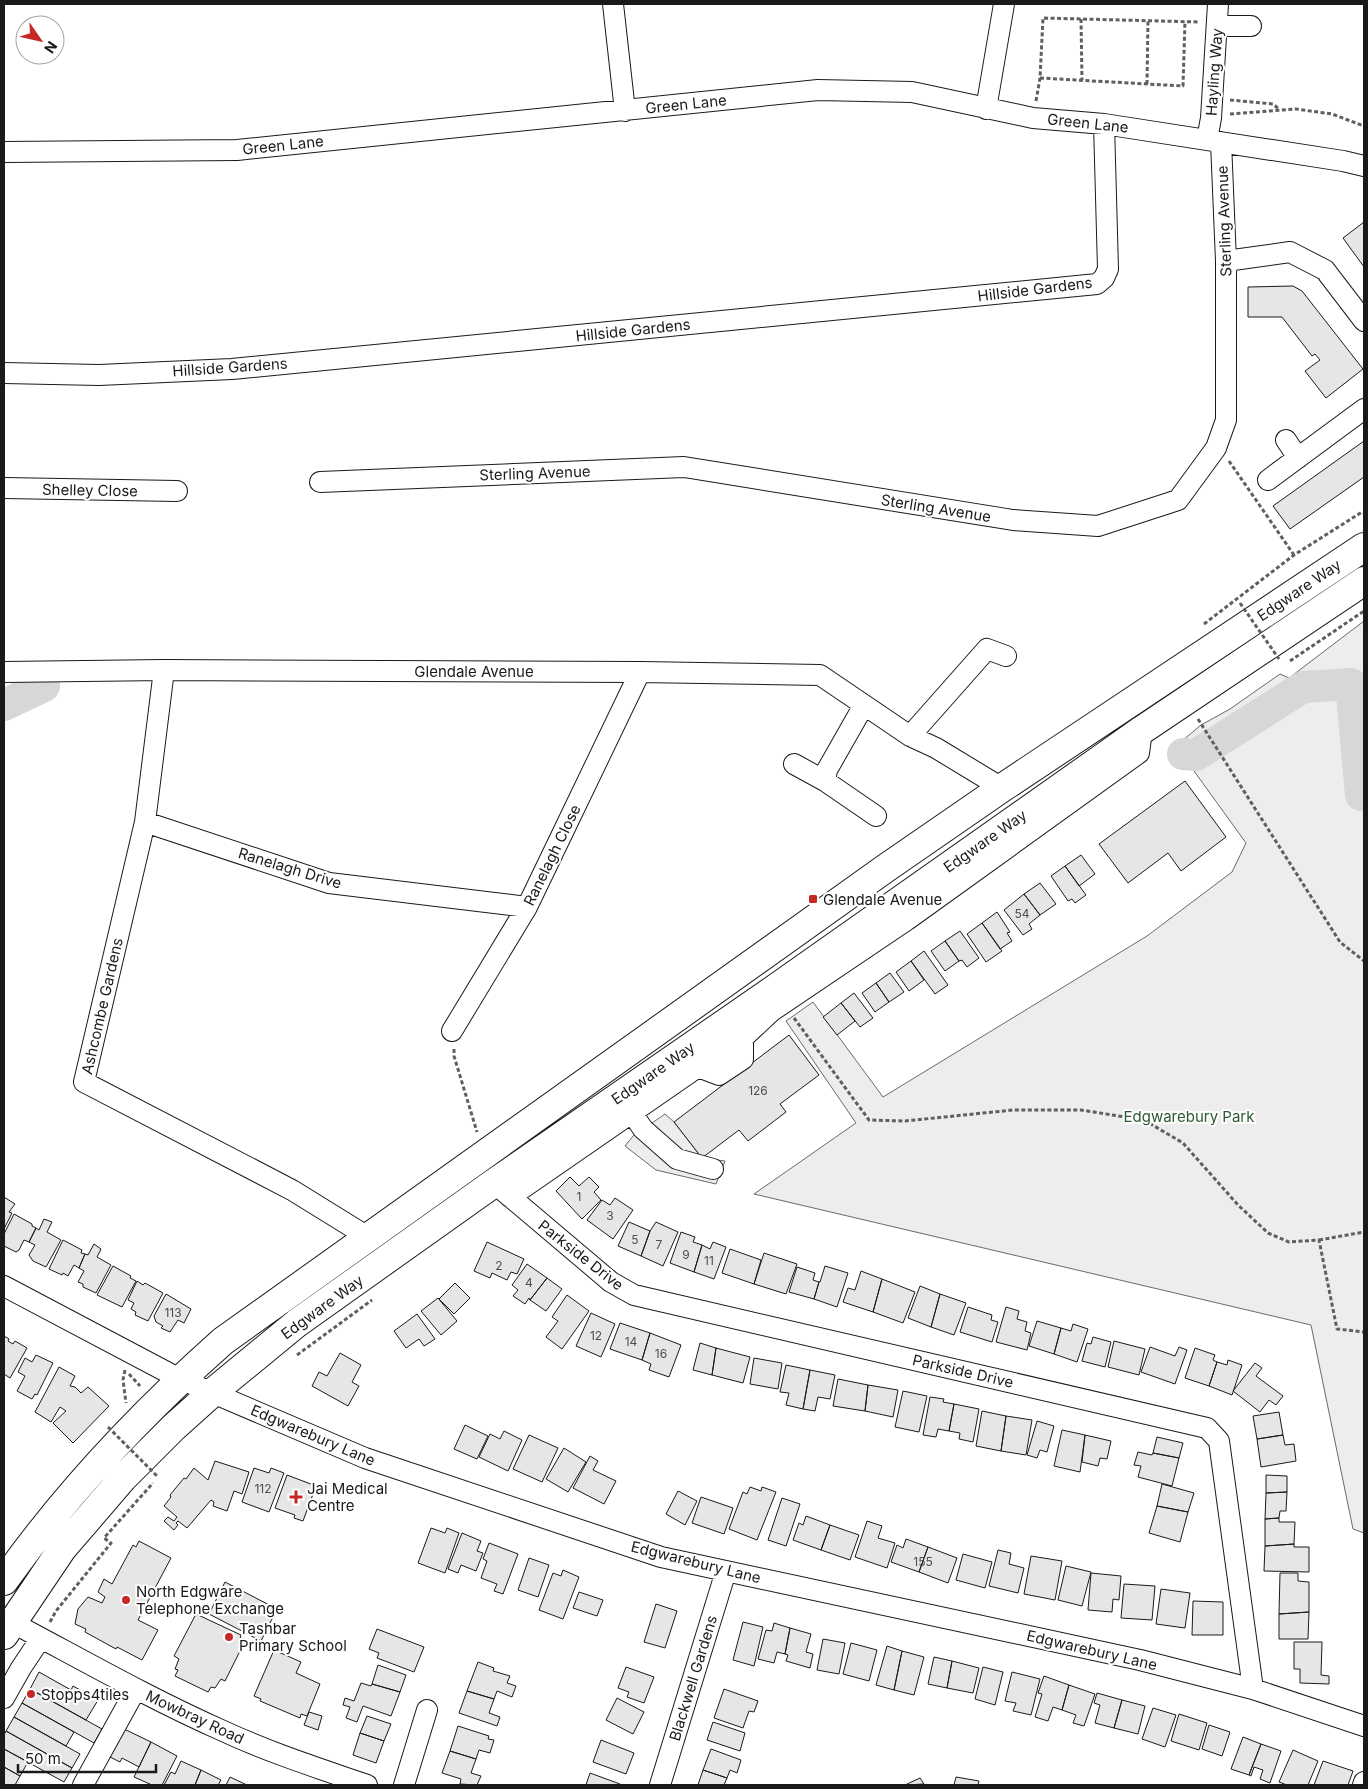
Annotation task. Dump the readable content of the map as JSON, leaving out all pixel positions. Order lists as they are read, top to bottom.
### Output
{
  "streets": {
    "highway": ["Edgware Way"],
    "street": [
      "Hayling Way",
      "Green Lane",
      "Sterling Avenue",
      "Hillside Gardens",
      "Shelley Close",
      "Glendale Avenue",
      "Ranelagh Close",
      "Ranelagh Drive",
      "Ashcombe Gardens",
      "Parkside Drive",
      "Edgwarebury Lane",
      "Blackwell Gardens",
      "Mowbray Road"
    ]
  },
  "crossings": [
    ["Hayling Way", "Green Lane"],
    ["Hayling Way", "Sterling Avenue"],
    ["Green Lane", "Sterling Avenue"],
    ["Green Lane", "Hillside Gardens"],
    ["Edgware Way", "Glendale Avenue"],
    ["Edgware Way", "Ashcombe Gardens"],
    ["Edgware Way", "Parkside Drive"],
    ["Edgware Way", "Edgwarebury Lane"],
    ["Edgware Way", "Mowbray Road"],
    ["Glendale Avenue", "Ranelagh Close"],
    ["Glendale Avenue", "Ashcombe Gardens"],
    ["Ranelagh Close", "Ranelagh Drive"],
    ["Ranelagh Drive", "Ashcombe Gardens"],
    ["Parkside Drive", "Edgwarebury Lane"],
    ["Edgwarebury Lane", "Blackwell Gardens"]
  ],
  "parks": ["Edgwarebury Park"],
  "places": {
    "transit": ["Glendale Avenue"],
    "health": ["Jai Medical Centre"],
    "other": ["North Edgware Telephone Exchange", "Tashbar Primary School", "Stopps4tiles"]
  },
  "house_numbers": [
    "54",
    "126",
    "1",
    "3",
    "5",
    "7",
    "9",
    "11",
    "2",
    "4",
    "113",
    "12",
    "14",
    "16",
    "112",
    "155"
  ],
  "scale_bar": "50 m",
  "north": "bottom right"
}
